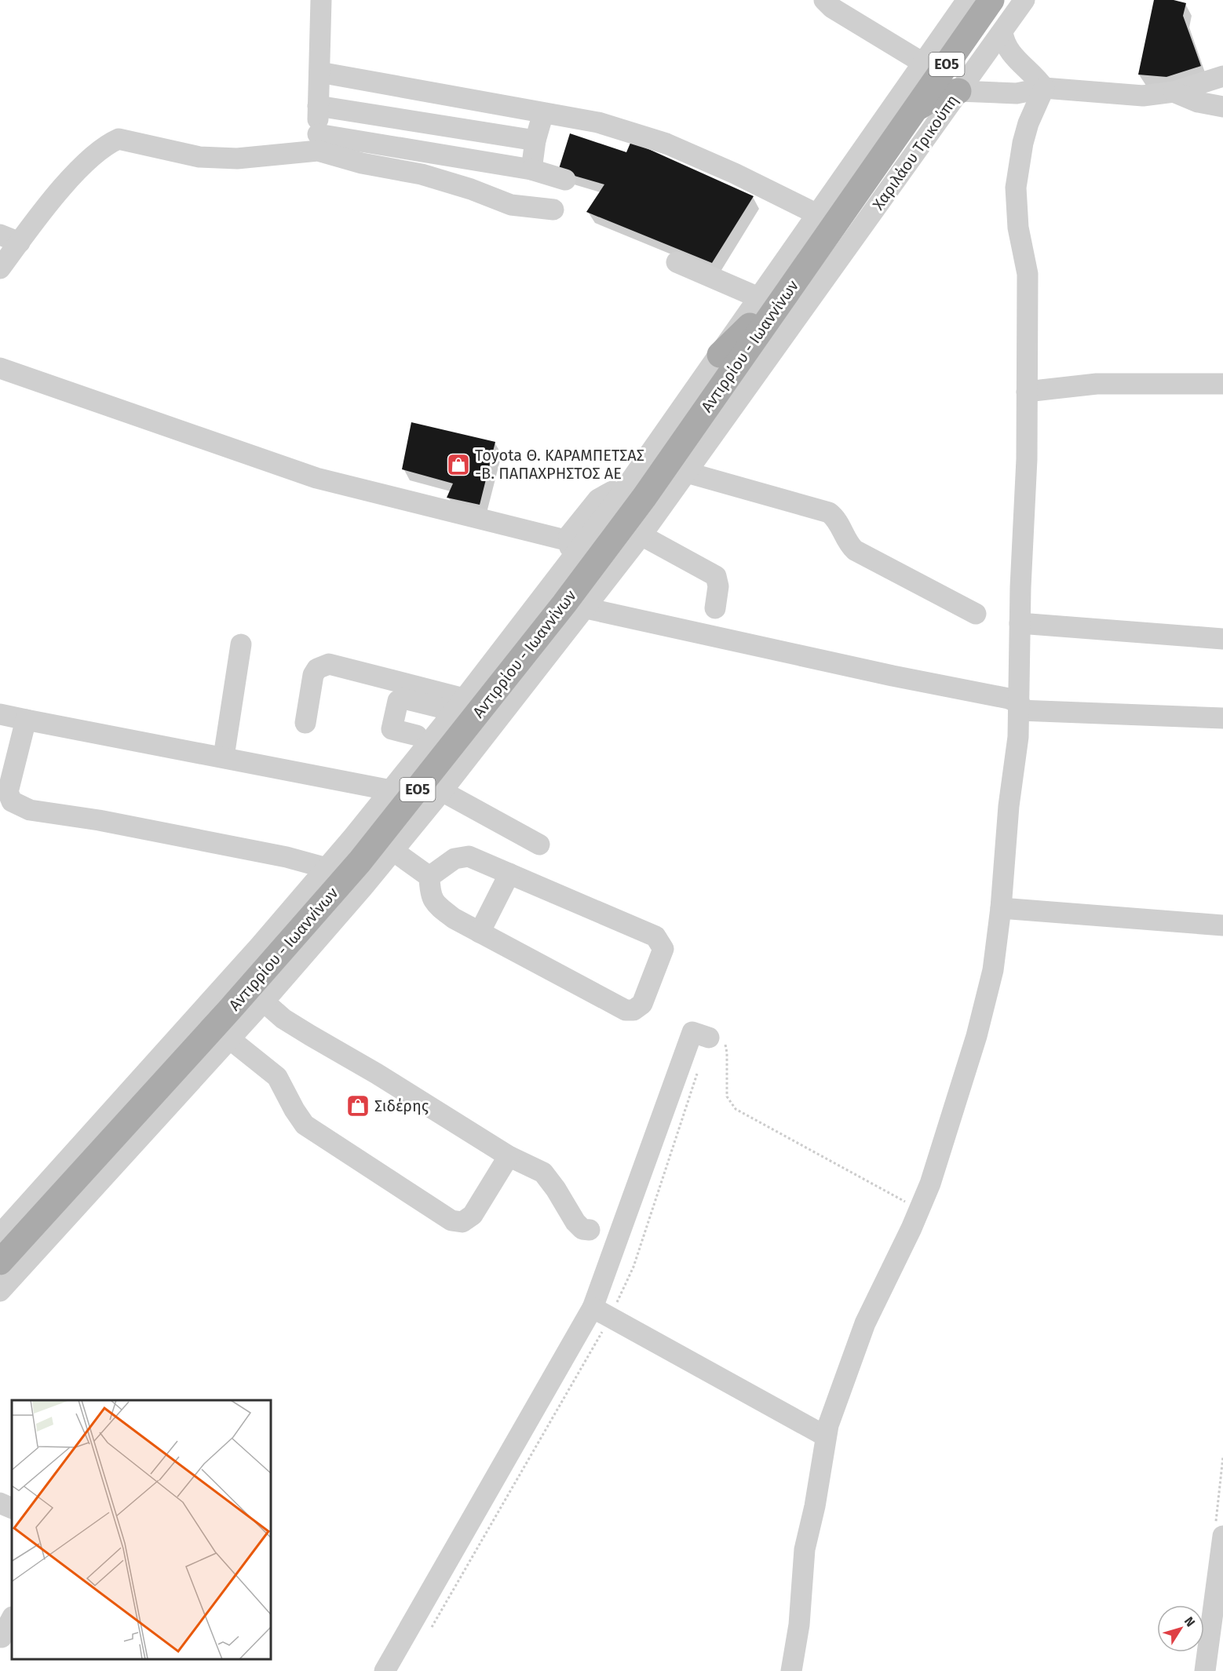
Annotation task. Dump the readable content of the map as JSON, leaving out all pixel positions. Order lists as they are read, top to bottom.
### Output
{
  "streets": {
    "main road": ["ΕΟ5", "Αντιρρίου - Ιωαννίνων"],
    "street": ["Χαριλάου Τρικούπη"]
  },
  "places": {
    "shop": ["Toyota Θ. ΚΑΡΑΜΠΕΤΣΑΣ -Β. ΠΑΠΑΧΡΗΣΤΟΣ ΑΕ", "Σιδέρης"]
  },
  "north": "top right"
}
